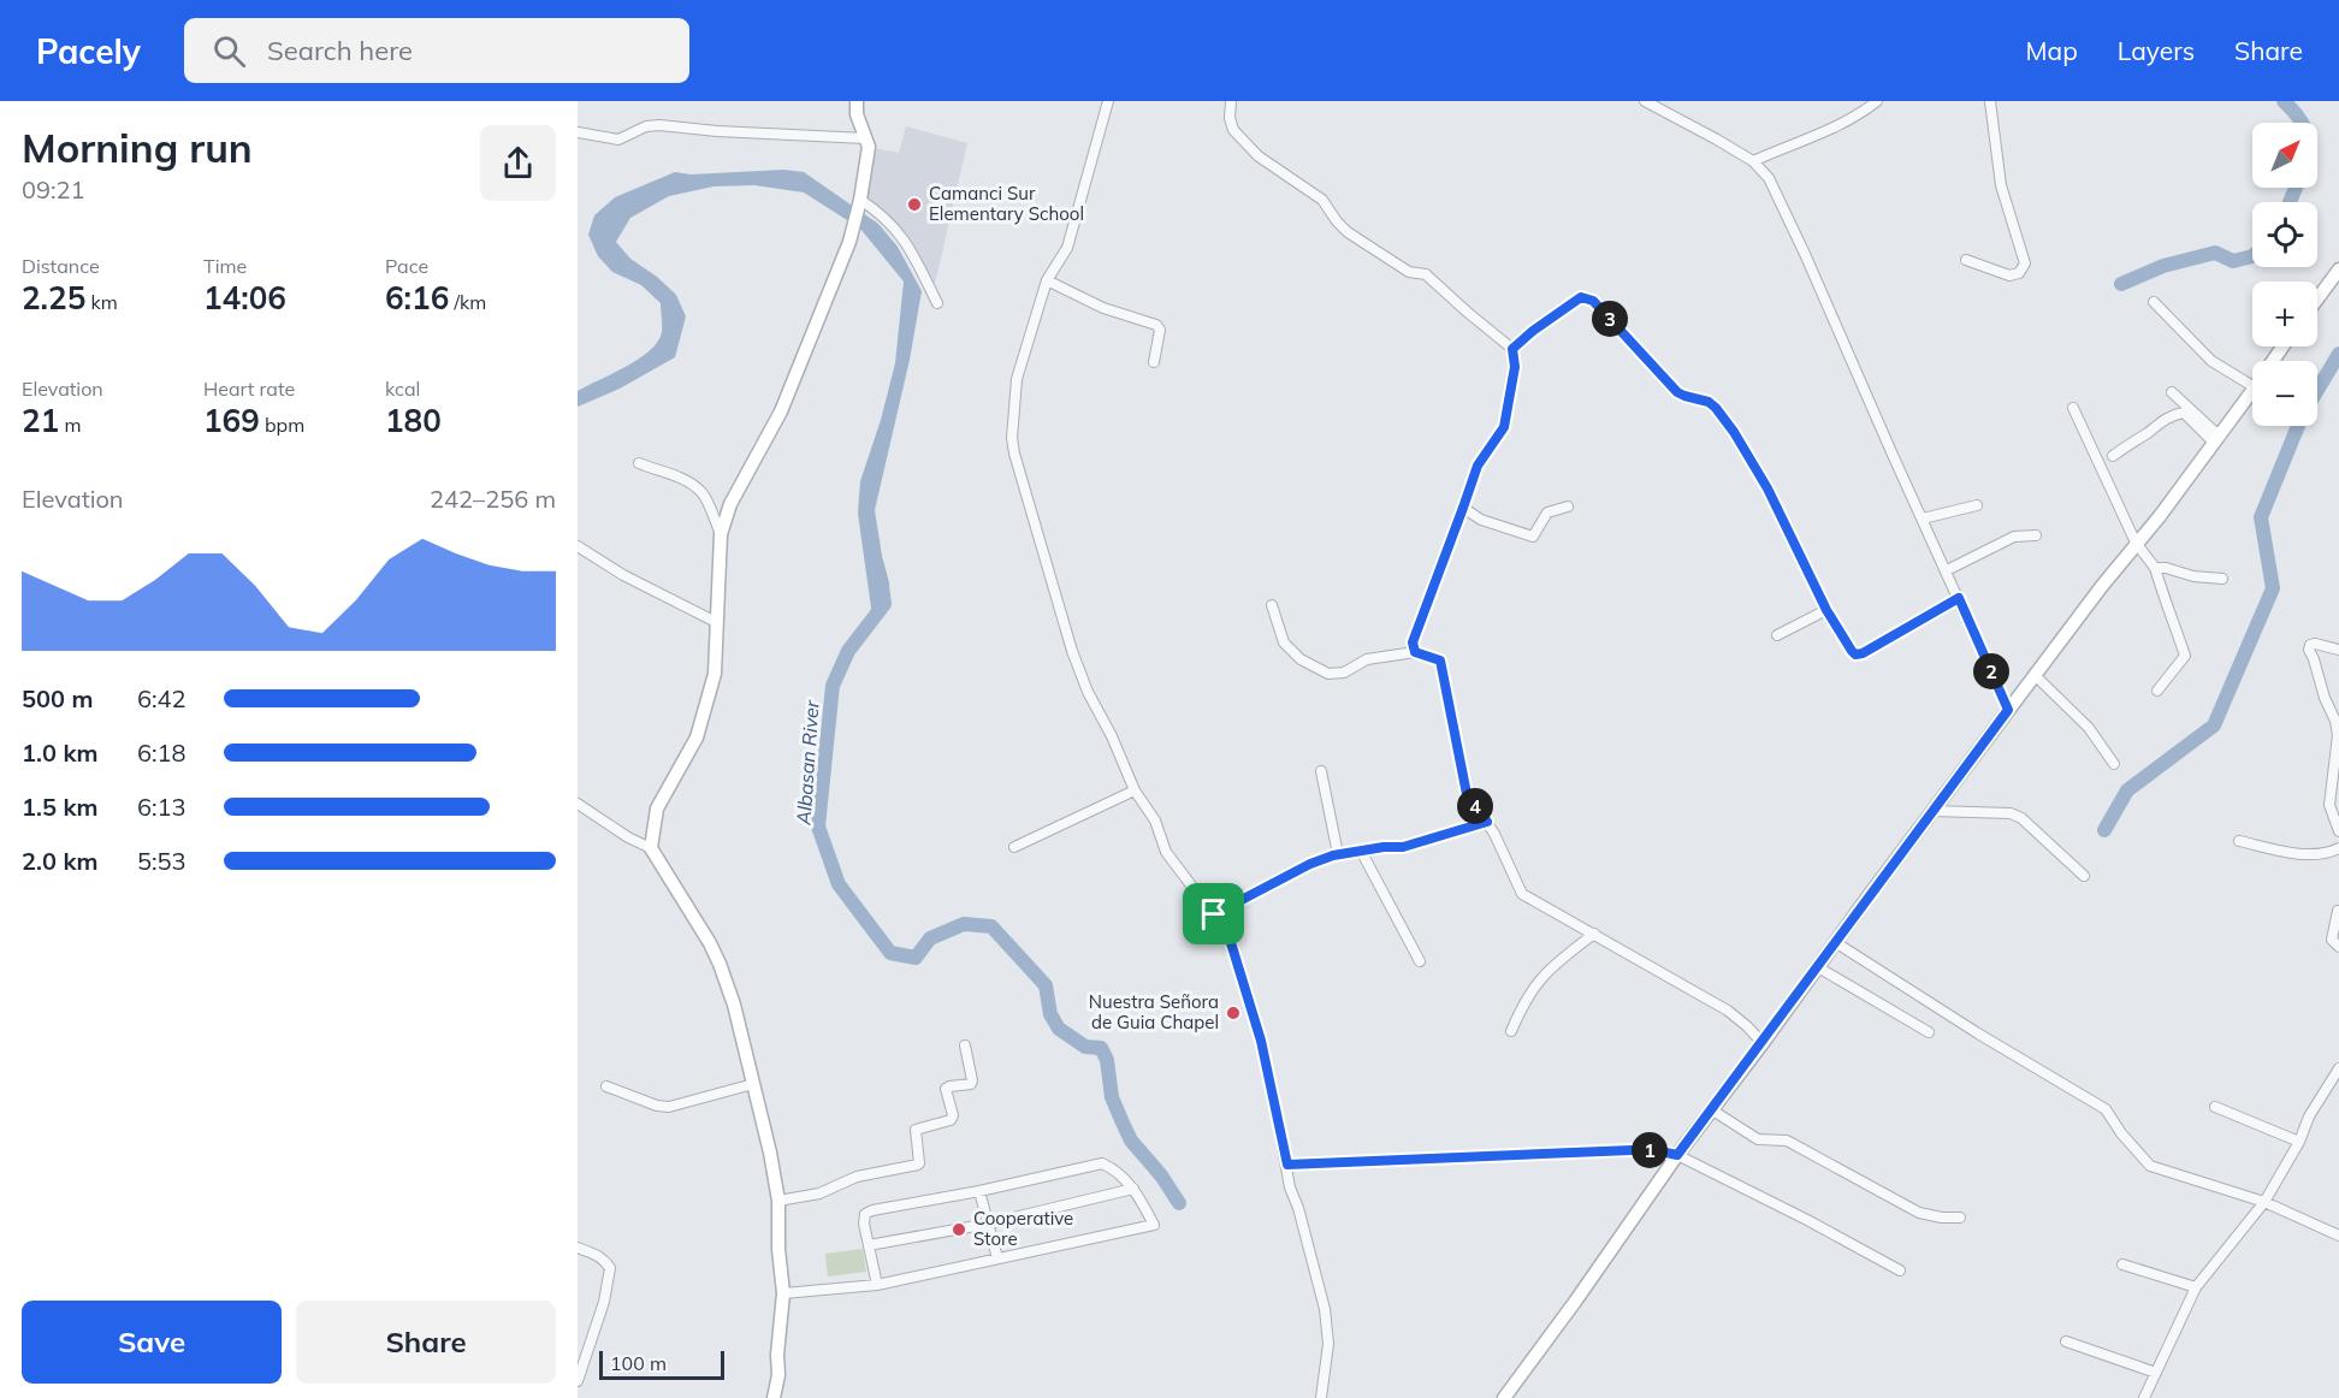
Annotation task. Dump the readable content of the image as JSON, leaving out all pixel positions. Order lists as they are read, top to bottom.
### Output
{
  "water": ["Albasan River"],
  "places": ["Camanci Sur Elementary School", "Nuestra Señora de Guia Chapel", "Cooperative Store"],
  "scale_bar": "100 m",
  "north": "top right",
  "page": {
    "header": "Pacely",
    "search": "Search here",
    "nav": ["Map", "Layers", "Share"],
    "heading": ["Morning run", "09:21"],
    "map_buttons": ["+", "−"],
    "stats": [
      ["Distance", "2.25 km"],
      ["Time", "14:06"],
      ["Pace", "6:16 /km"],
      ["Elevation", "21 m"],
      ["Heart rate", "169 bpm"],
      ["kcal", "180"]
    ],
    "pins": [
      "3",
      "2",
      "4",
      "1"
    ],
    "chart": ["Elevation", "242–256 m"],
    "list": [
      {
        "name": "500 m",
        "note": "6:42"
      },
      {
        "name": "1.0 km",
        "note": "6:18"
      },
      {
        "name": "1.5 km",
        "note": "6:13"
      },
      {
        "name": "2.0 km",
        "note": "5:53"
      }
    ],
    "buttons": ["Save", "Share"],
    "scale": "100 m"
  }
}
